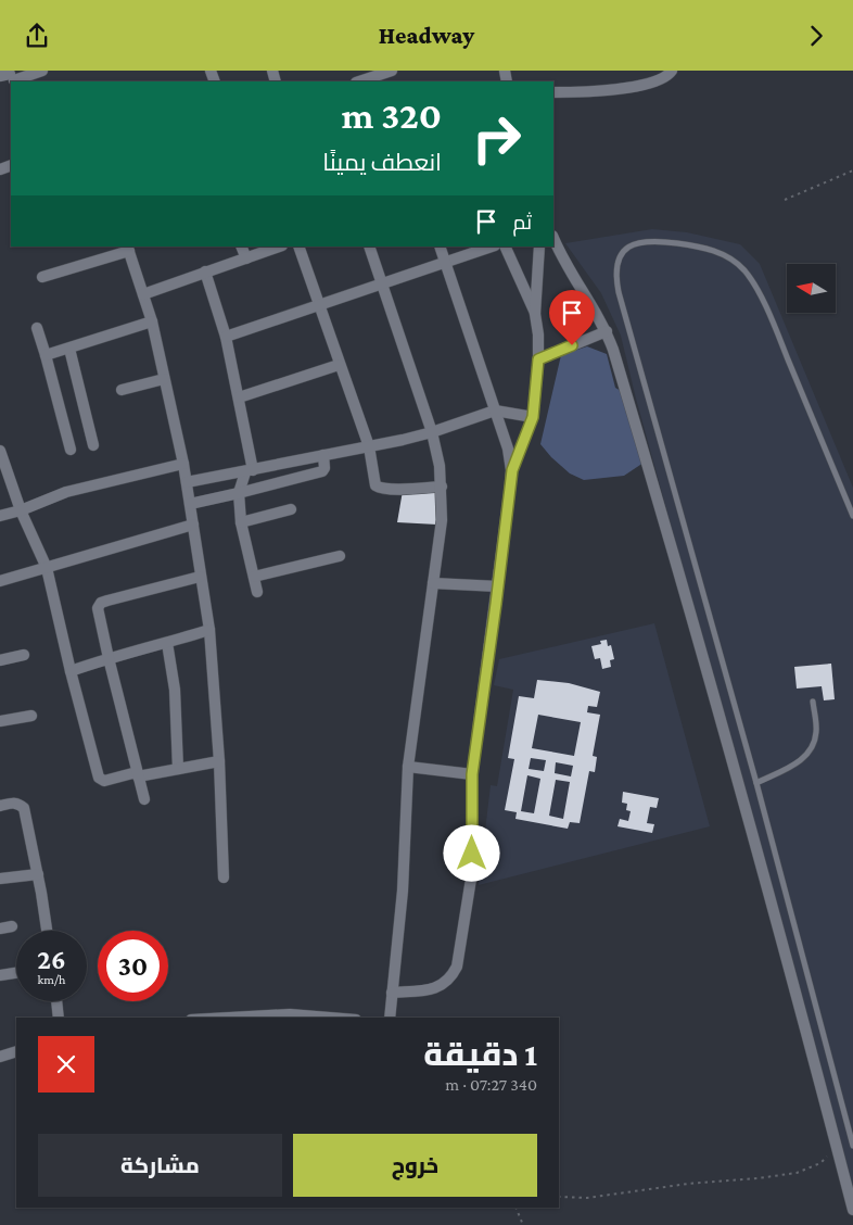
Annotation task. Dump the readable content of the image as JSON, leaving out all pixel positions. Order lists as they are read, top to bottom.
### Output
{
  "north": "left",
  "page": {
    "header": "Headway",
    "turn": ["320 m", "انعطف يمينًا"],
    "then": "ثم",
    "speed": "26 km/h",
    "limit": "30",
    "heading": ["1 دقيقة", "340 m · 07:27"],
    "buttons": ["خروج", "مشاركة"]
  }
}
